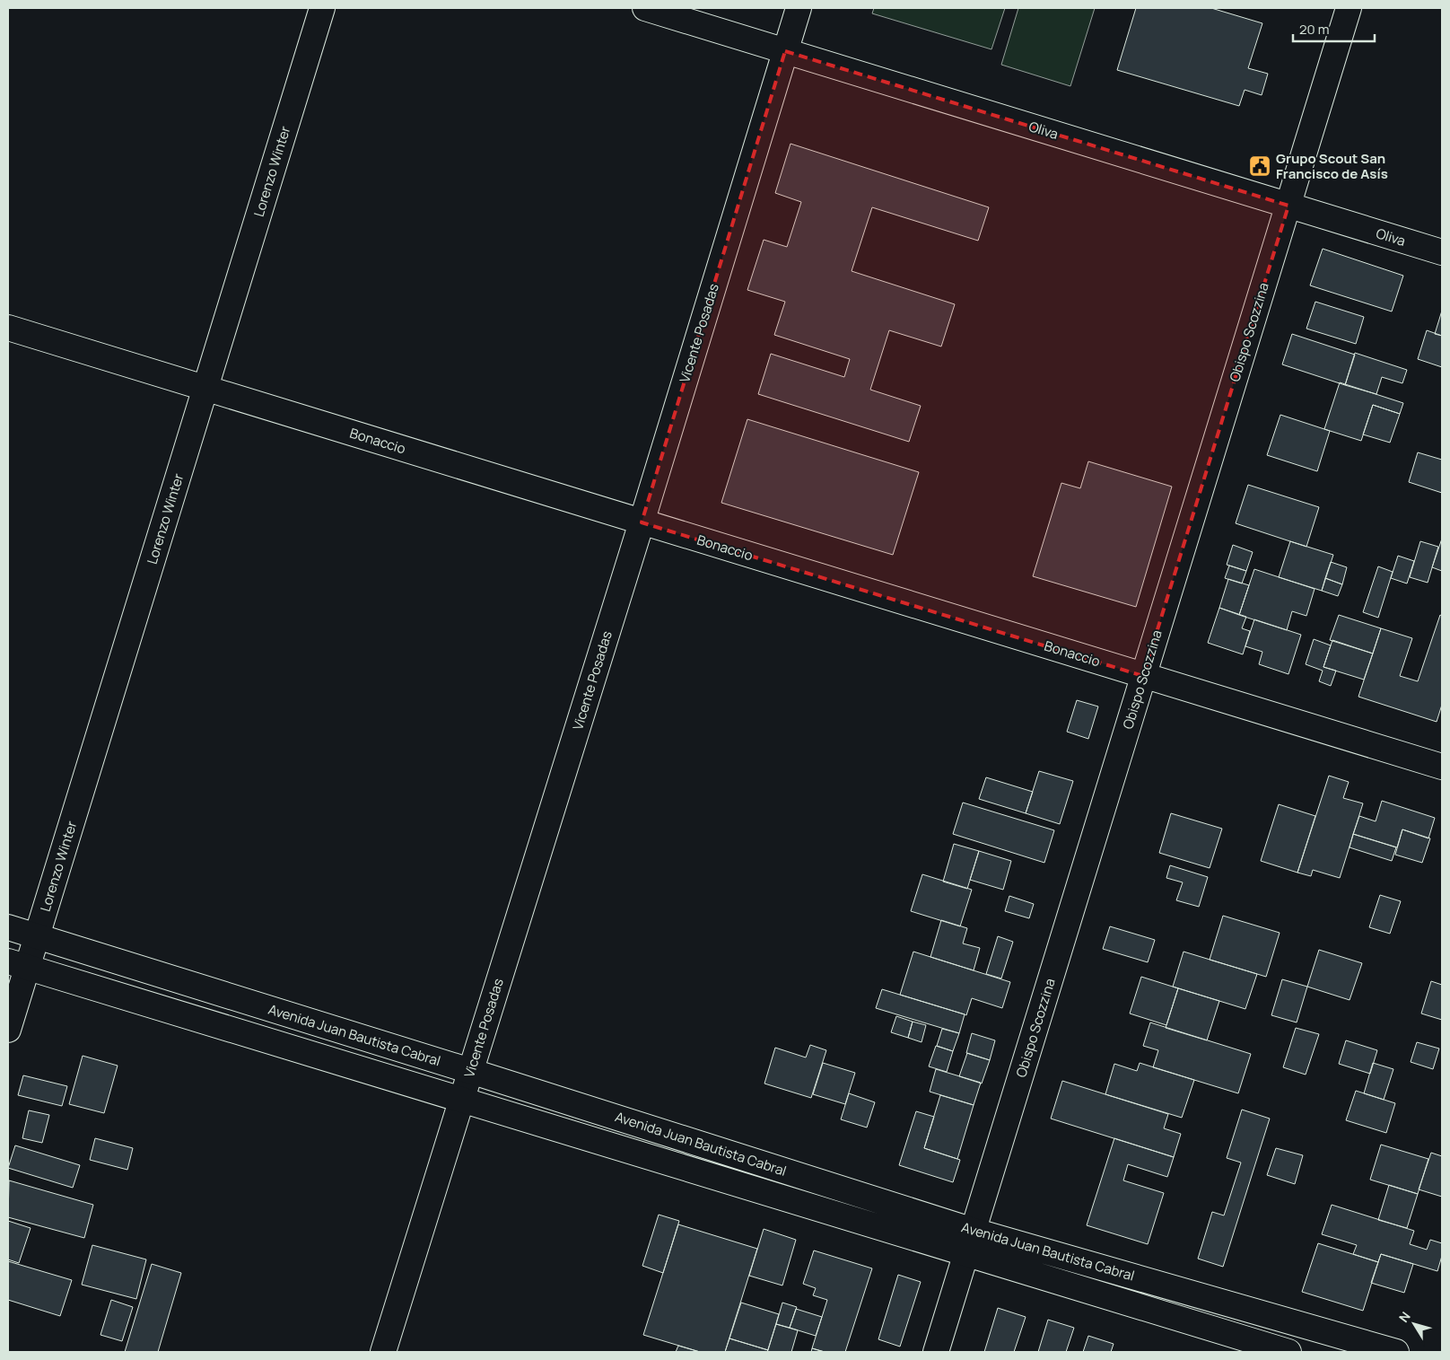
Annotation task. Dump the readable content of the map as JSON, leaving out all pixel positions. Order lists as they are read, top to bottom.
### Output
{
  "streets": {
    "street": [
      "Oliva",
      "Lorenzo Winter",
      "Obispo Scozzina",
      "Vicente Posadas",
      "Bonaccio",
      "Avenida Juan Bautista Cabral"
    ]
  },
  "crossings": [
    ["Oliva", "Obispo Scozzina"],
    ["Oliva", "Vicente Posadas"],
    ["Lorenzo Winter", "Bonaccio"],
    ["Lorenzo Winter", "Avenida Juan Bautista Cabral"],
    ["Obispo Scozzina", "Bonaccio"],
    ["Obispo Scozzina", "Avenida Juan Bautista Cabral"],
    ["Vicente Posadas", "Bonaccio"],
    ["Vicente Posadas", "Avenida Juan Bautista Cabral"]
  ],
  "places": {
    "public building": ["Grupo Scout San Francisco de Asís"]
  },
  "scale_bar": "20 m",
  "north": "top left"
}
